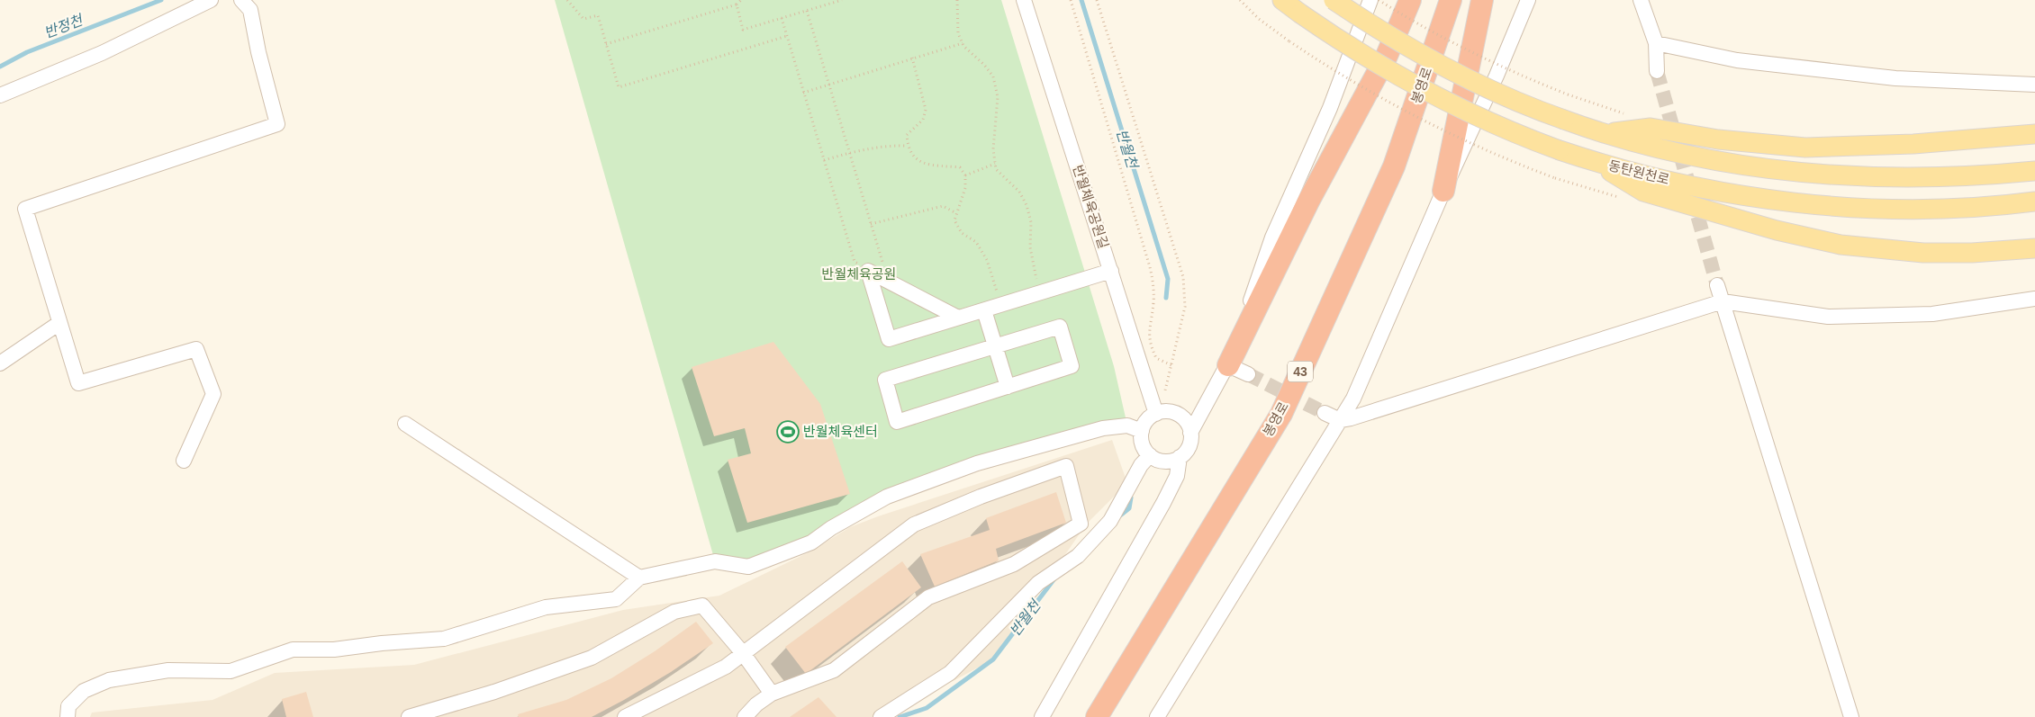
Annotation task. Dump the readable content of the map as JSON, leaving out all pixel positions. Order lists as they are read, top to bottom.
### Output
{
  "streets": {
    "highway": ["봉영로", "43"],
    "main road": ["동탄원천로"],
    "street": ["반월체육공원길"]
  },
  "water": ["반정천", "반월천"],
  "parks": ["반월체육공원"],
  "places": {
    "sports": ["반월체육센터"]
  }
}
